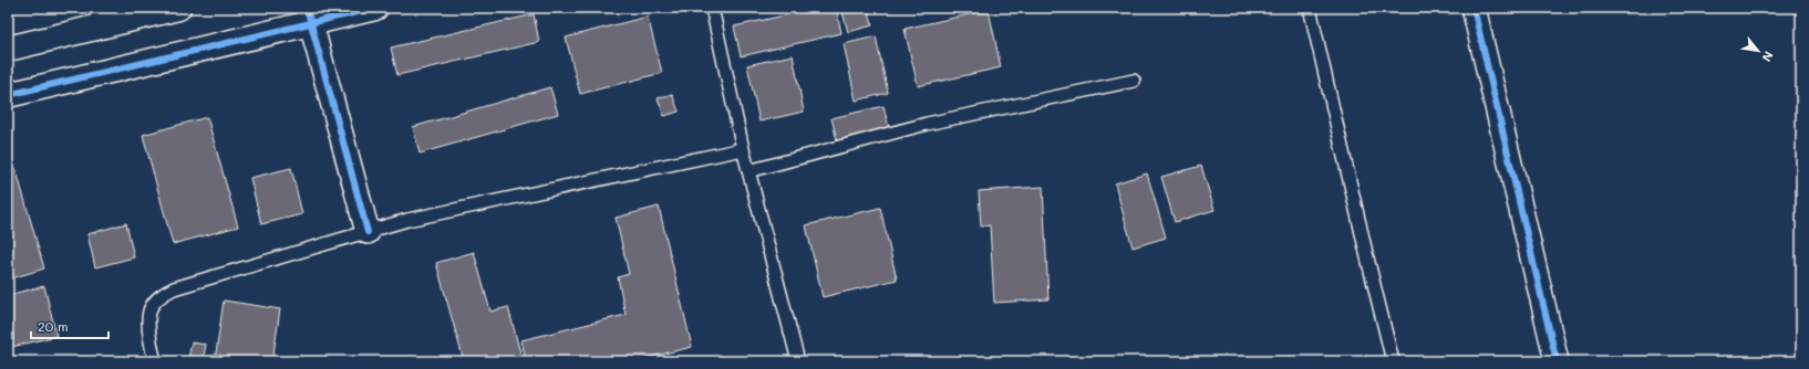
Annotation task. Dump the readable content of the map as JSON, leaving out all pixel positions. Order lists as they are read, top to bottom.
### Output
{
  "scale_bar": "20 m",
  "north": "bottom right"
}
